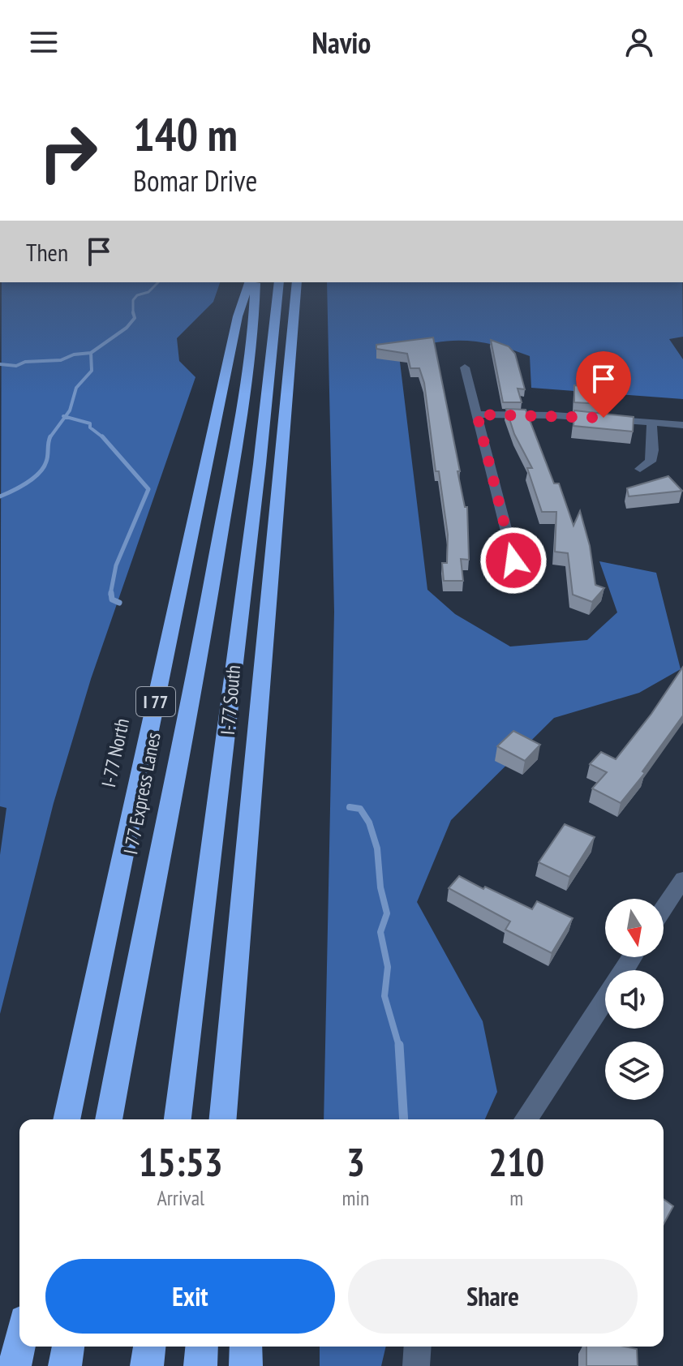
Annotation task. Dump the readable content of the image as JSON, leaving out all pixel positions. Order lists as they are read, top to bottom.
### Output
{
  "streets": {
    "highway": [
      "I-77 South",
      "I 77",
      "I-77 North",
      "I 77 Express Lanes"
    ]
  },
  "north": "bottom",
  "page": {
    "header": "Navio",
    "turn": ["140 m", "Bomar Drive"],
    "then": "Then",
    "eta": [
      "15:53",
      "Arrival",
      "3",
      "min",
      "210",
      "m"
    ],
    "buttons": ["Exit", "Share"]
  }
}
